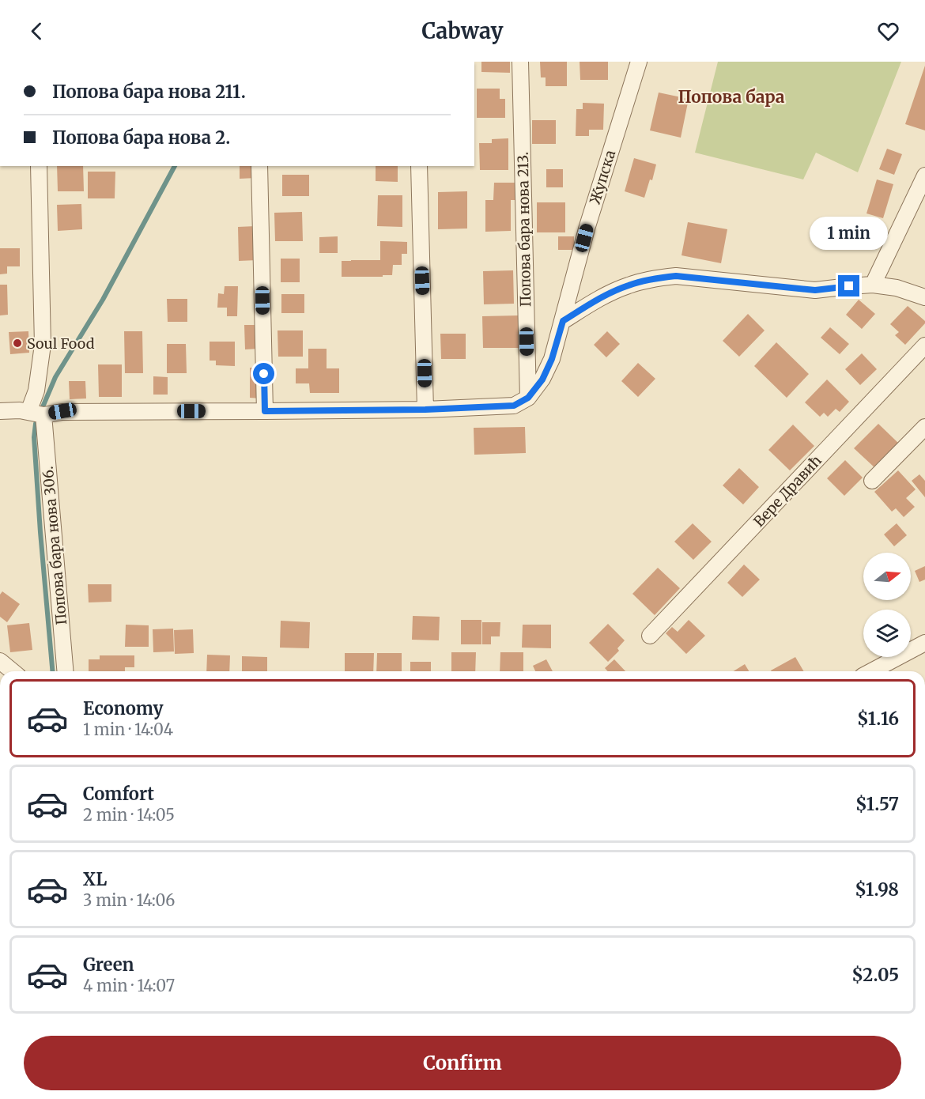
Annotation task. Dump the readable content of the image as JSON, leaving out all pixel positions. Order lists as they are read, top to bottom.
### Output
{
  "streets": {
    "street": [
      "Жупска",
      "Попова бара нова 213.",
      "Вере Дравић",
      "Попова бара нова 306."
    ]
  },
  "crossings": [
    ["Жупска", "Попова бара нова 213."]
  ],
  "districts": ["Попова бара"],
  "places": ["Soul Food"],
  "north": "right",
  "page": {
    "header": "Cabway",
    "banner": ["Попова бара нова 211.", "Попова бара нова 2."],
    "bubble": "1 min",
    "list": [
      {
        "name": "Economy",
        "note": "1 min · 14:04",
        "value": "$1.16"
      },
      {
        "name": "Comfort",
        "note": "2 min · 14:05",
        "value": "$1.57"
      },
      {
        "name": "XL",
        "note": "3 min · 14:06",
        "value": "$1.98"
      },
      {
        "name": "Green",
        "note": "4 min · 14:07",
        "value": "$2.05"
      }
    ],
    "buttons": "Confirm"
  }
}
